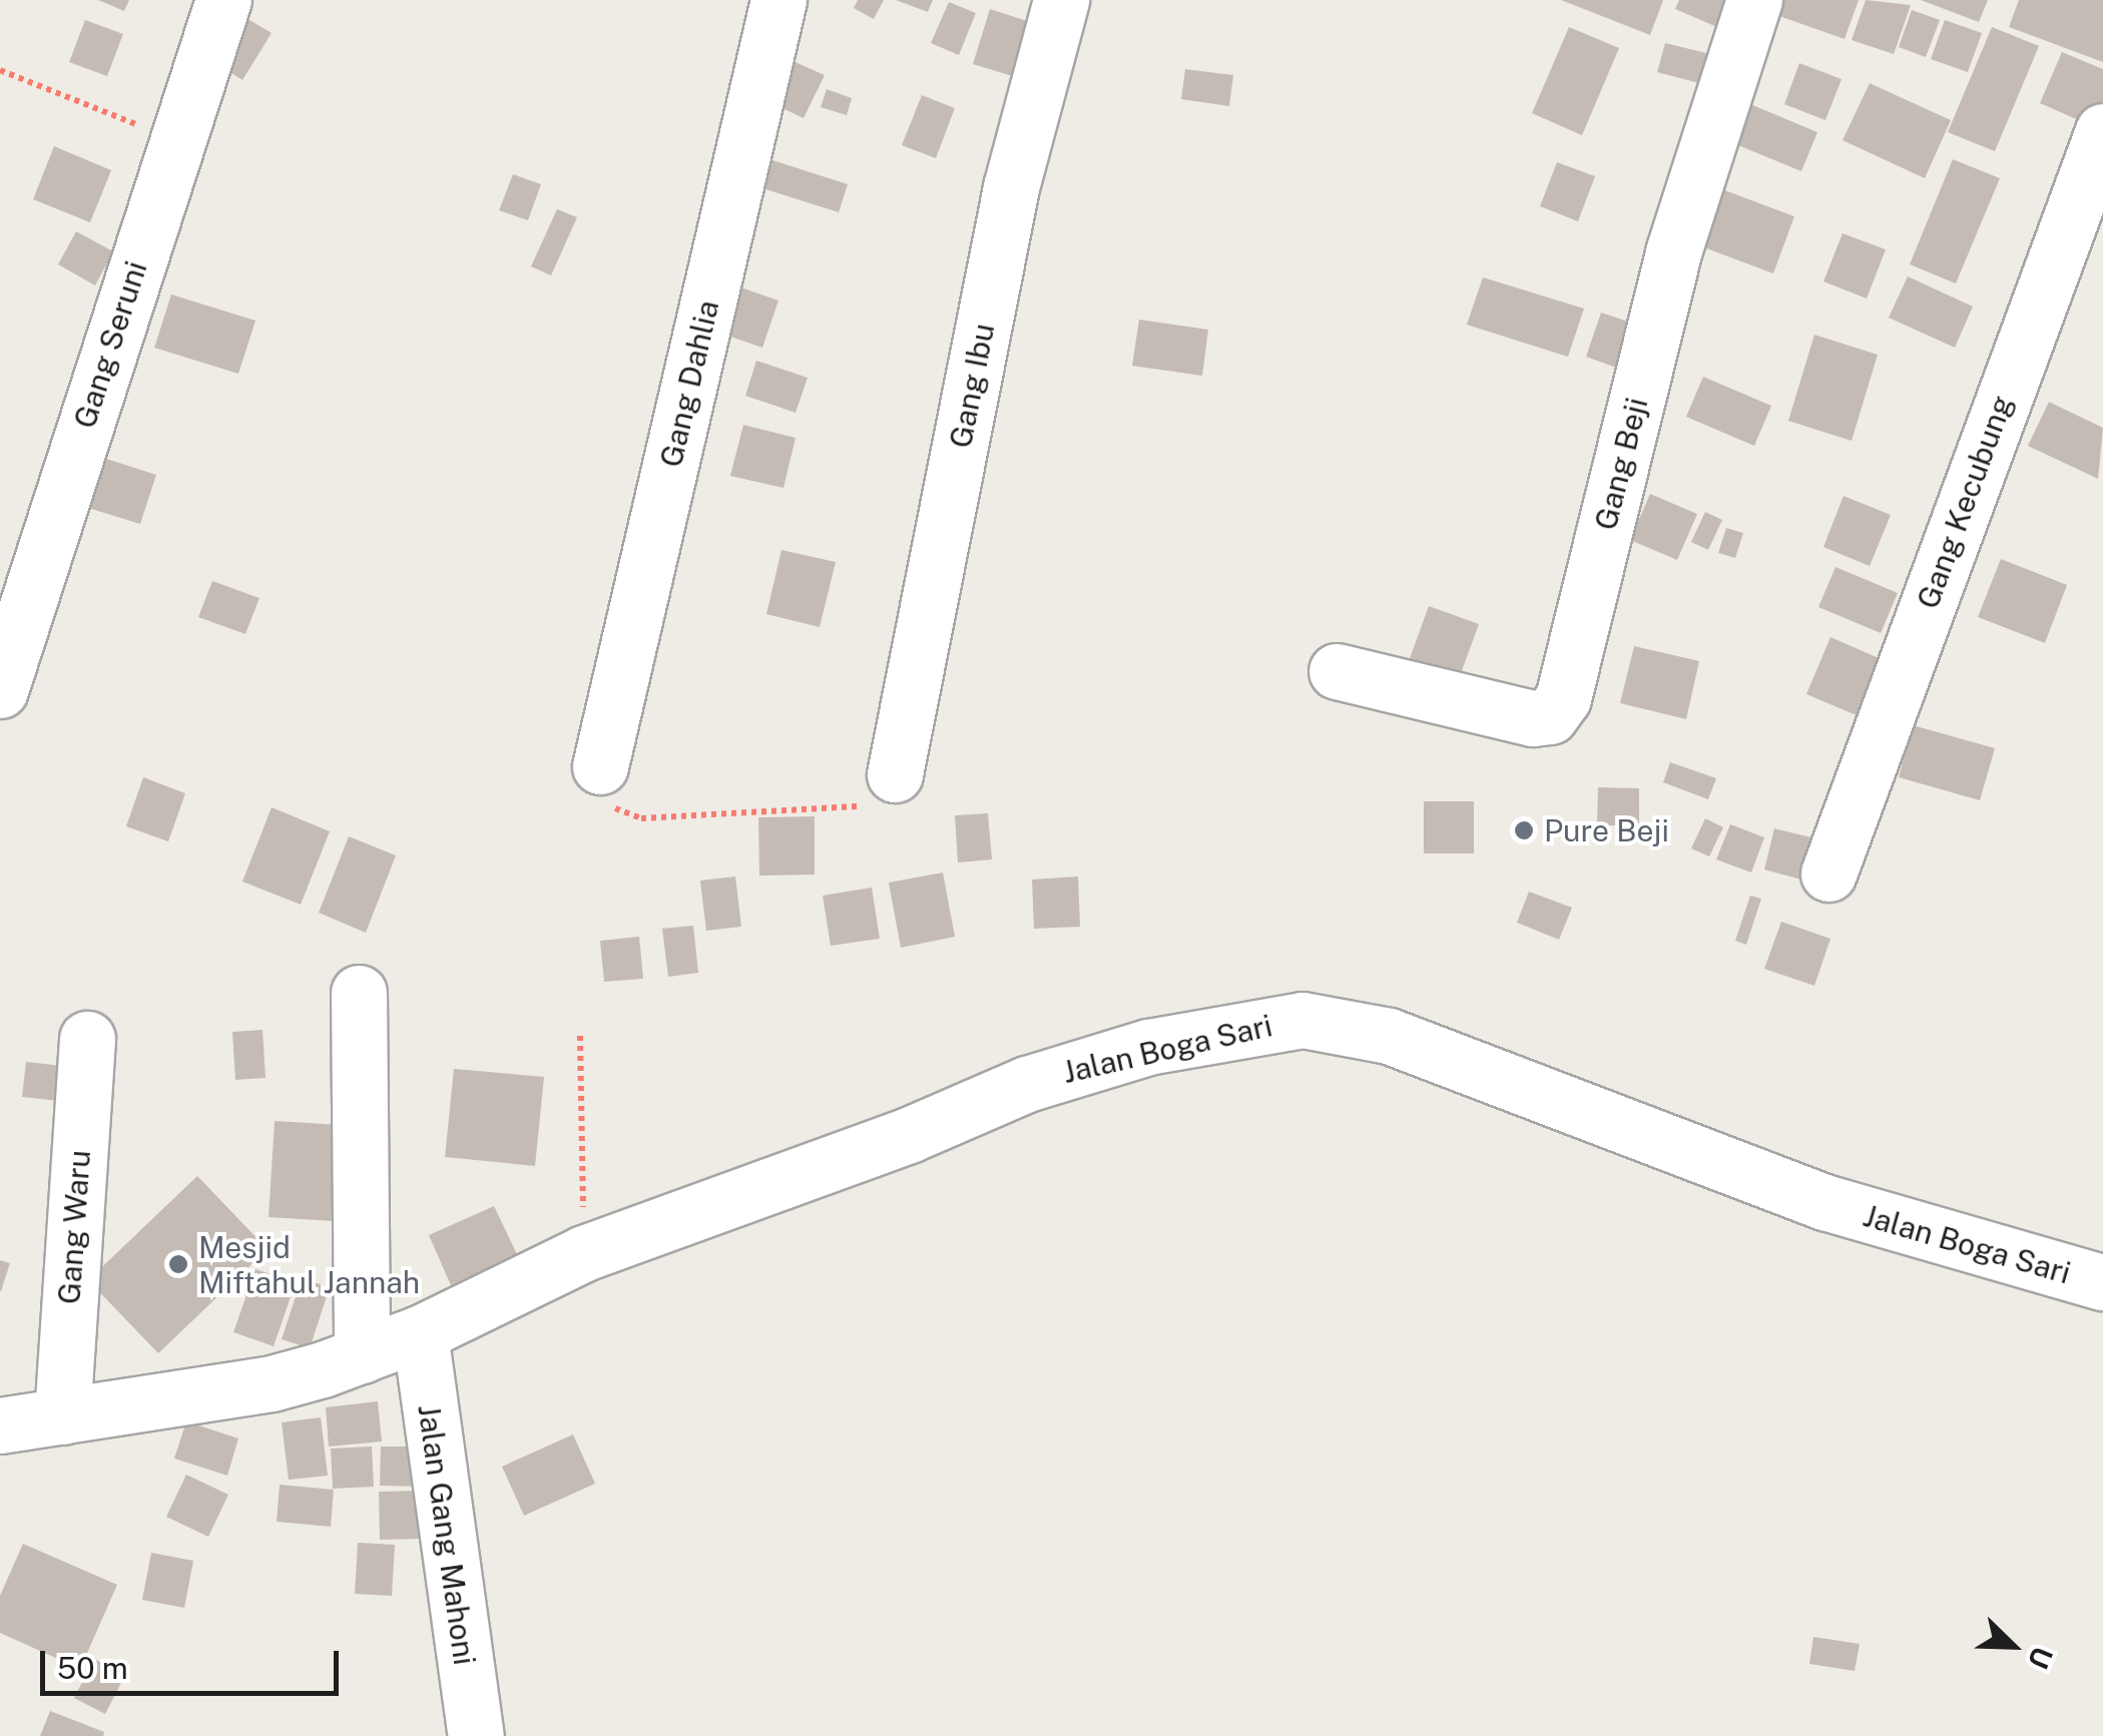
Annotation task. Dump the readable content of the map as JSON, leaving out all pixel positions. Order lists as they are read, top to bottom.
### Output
{
  "streets": {
    "street": [
      "Gang Seruni",
      "Gang Dahlia",
      "Gang Ibu",
      "Gang Beji",
      "Gang Kecubung",
      "Jalan Boga Sari",
      "Gang Waru",
      "Jalan Gang Mahoni"
    ]
  },
  "crossings": [
    ["Jalan Boga Sari", "Gang Waru"],
    ["Jalan Boga Sari", "Jalan Gang Mahoni"]
  ],
  "places": ["Pure Beji", "Mesjid Miftahul Jannah"],
  "scale_bar": "50 m",
  "north": "bottom right"
}
